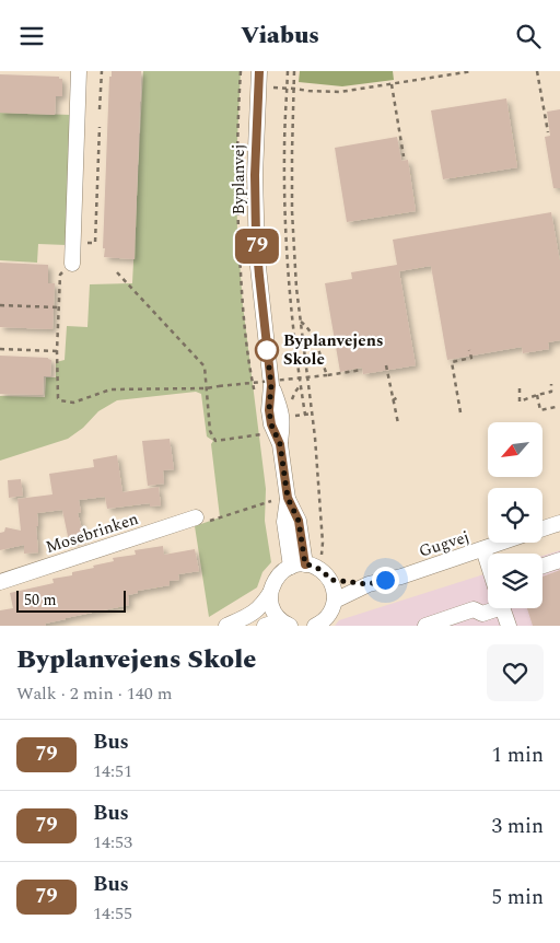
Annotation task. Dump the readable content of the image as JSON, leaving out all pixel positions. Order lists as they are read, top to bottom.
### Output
{
  "streets": {
    "street": ["Byplanvej", "Mosebrinken", "Gugvej"]
  },
  "places": ["Byplanvejens Skole"],
  "lines": ["bus line 79"],
  "scale_bar": "50 m",
  "north": "bottom left",
  "page": {
    "header": "Viabus",
    "on_map": "79",
    "scale": "50 m",
    "heading": ["Byplanvejens Skole", "Walk · 2 min · 140 m"],
    "list": [
      {
        "mark": "79",
        "name": "Bus",
        "note": "14:51",
        "value": "1 min"
      },
      {
        "mark": "79",
        "name": "Bus",
        "note": "14:53",
        "value": "3 min"
      },
      {
        "mark": "79",
        "name": "Bus",
        "note": "14:55",
        "value": "5 min"
      }
    ]
  }
}
